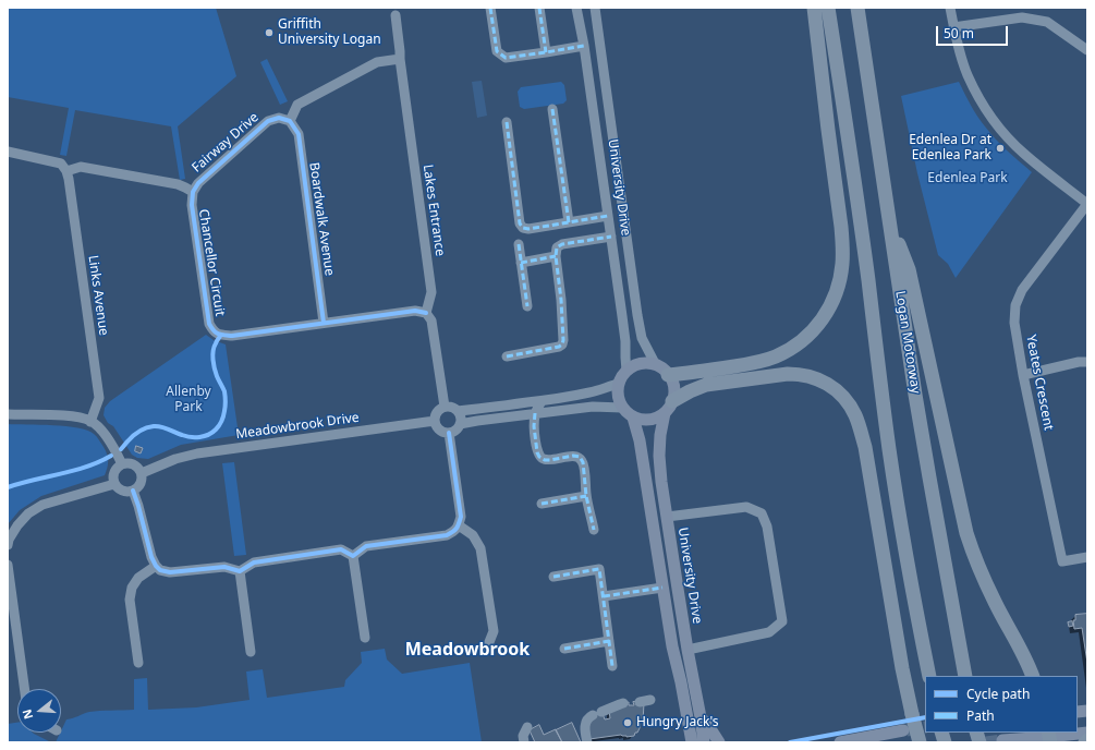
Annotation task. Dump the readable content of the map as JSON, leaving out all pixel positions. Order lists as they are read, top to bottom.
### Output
{
  "streets": {
    "highway": ["Logan Motorway"],
    "main road": ["University Drive"],
    "street": [
      "Fairway Drive",
      "Lakes Entrance",
      "Boardwalk Avenue",
      "Chancellor Circuit",
      "Links Avenue",
      "Yeates Crescent",
      "Meadowbrook Drive"
    ]
  },
  "crossings": [
    ["Fairway Drive", "Boardwalk Avenue"],
    ["Fairway Drive", "Chancellor Circuit"],
    ["Fairway Drive", "Links Avenue"],
    ["Lakes Entrance", "Chancellor Circuit"],
    ["Boardwalk Avenue", "Chancellor Circuit"]
  ],
  "districts": ["Meadowbrook"],
  "parks": ["Edenlea Park", "Allenby Park"],
  "places": ["Griffith University Logan", "Edenlea Dr at Edenlea Park", "Hungry Jack's"],
  "legend": ["Cycle path", "Path"],
  "scale_bar": "50 m",
  "north": "left"
}
